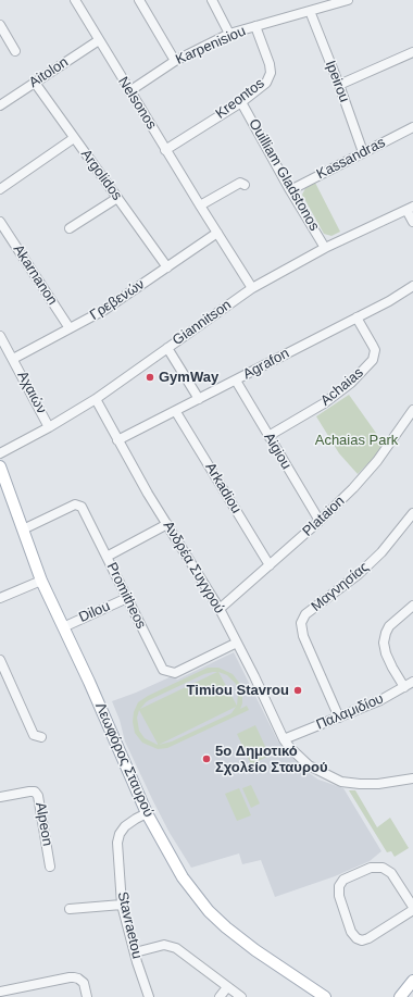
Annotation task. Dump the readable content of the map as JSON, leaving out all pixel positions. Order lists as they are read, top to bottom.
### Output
{
  "streets": {
    "main road": ["Λεωφόρος Σταυρού"],
    "street": [
      "Karpenisiou",
      "Aitolon",
      "Ipeirou",
      "Kreontos",
      "Nelsonos",
      "Kassandras",
      "Argolidos",
      "Ouilliam Gladstonos",
      "Akarnanon",
      "Γρεβενών",
      "Giannitson",
      "Agrafon",
      "Achaias",
      "Αχαιών",
      "Aigiou",
      "Arkadiou",
      "Plataion",
      "Ανδρέα Συγγρού",
      "Μαγνησίας",
      "Promitheos",
      "Dilou",
      "Παλαμιδίου",
      "Alpeon",
      "Stavraetou"
    ]
  },
  "crossings": [
    ["Karpenisiou", "Ipeirou"],
    ["Karpenisiou", "Kreontos"],
    ["Karpenisiou", "Nelsonos"],
    ["Aitolon", "Nelsonos"],
    ["Aitolon", "Argolidos"],
    ["Ipeirou", "Kassandras"],
    ["Kreontos", "Nelsonos"],
    ["Kreontos", "Ouilliam Gladstonos"],
    ["Nelsonos", "Γρεβενών"],
    ["Nelsonos", "Giannitson"],
    ["Kassandras", "Ouilliam Gladstonos"],
    ["Argolidos", "Γρεβενών"],
    ["Ouilliam Gladstonos", "Giannitson"],
    ["Akarnanon", "Γρεβενών"],
    ["Γρεβενών", "Αχαιών"],
    ["Giannitson", "Αχαιών"],
    ["Giannitson", "Ανδρέα Συγγρού"],
    ["Agrafon", "Achaias"],
    ["Agrafon", "Aigiou"],
    ["Agrafon", "Arkadiou"],
    ["Agrafon", "Ανδρέα Συγγρού"],
    ["Achaias", "Aigiou"],
    ["Aigiou", "Plataion"],
    ["Arkadiou", "Plataion"],
    ["Plataion", "Ανδρέα Συγγρού"],
    ["Ανδρέα Συγγρού", "Promitheos"],
    ["Ανδρέα Συγγρού", "Παλαμιδίου"],
    ["Μαγνησίας", "Παλαμιδίου"],
    ["Promitheos", "Dilou"],
    ["Promitheos", "Λεωφόρος Σταυρού"],
    ["Dilou", "Λεωφόρος Σταυρού"],
    ["Λεωφόρος Σταυρού", "Stavraetou"]
  ],
  "parks": ["Achaias Park"],
  "places": ["GymWay", "Timiou Stavrou", "5ο Δημοτικό Σχολείο Σταυρού"]
}
